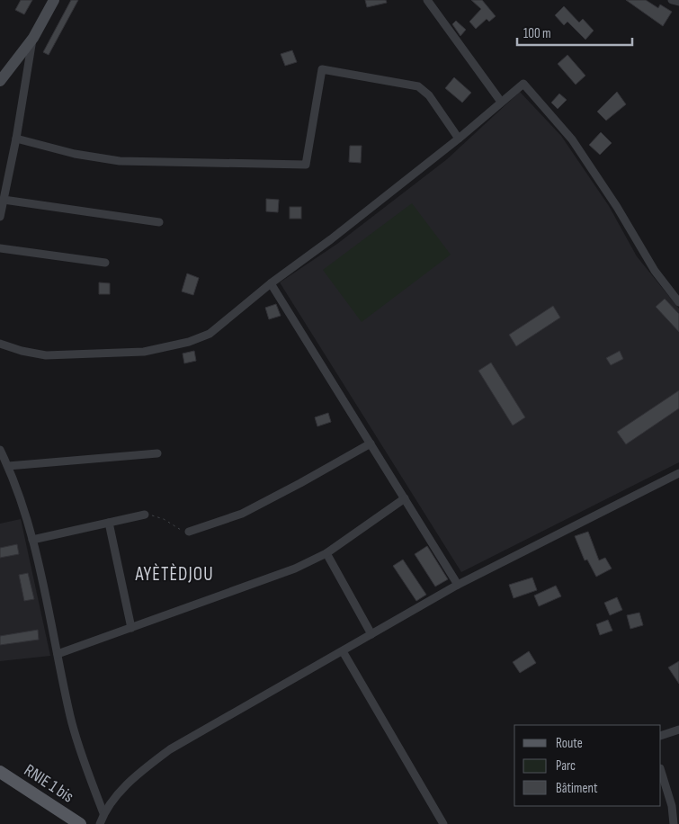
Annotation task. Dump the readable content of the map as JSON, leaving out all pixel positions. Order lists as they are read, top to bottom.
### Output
{
  "streets": {
    "main road": ["RNIE 1 bis"]
  },
  "districts": ["AYÈTÈDJOU"],
  "legend": ["Route", "Parc", "Bâtiment"],
  "scale_bar": "100 m"
}
